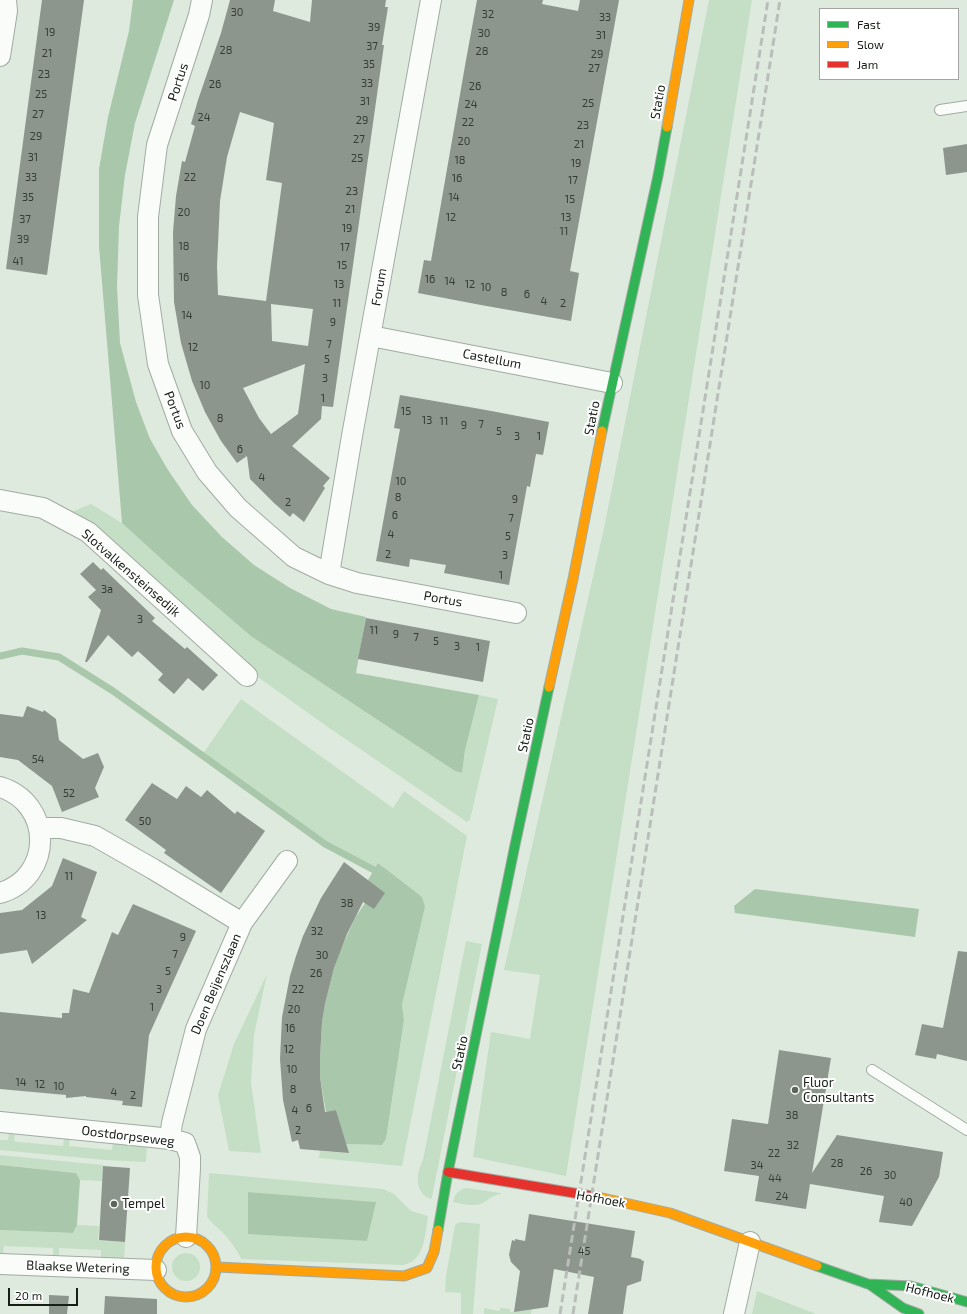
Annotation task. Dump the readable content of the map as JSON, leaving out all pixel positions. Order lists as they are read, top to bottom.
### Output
{
  "streets": {
    "street": [
      "Portus",
      "Statio",
      "Forum",
      "Castellum",
      "Slotvalkensteinsedijk",
      "Doen Beijenszlaan",
      "Oostdorpseweg",
      "Hofhoek",
      "Blaakse Wetering"
    ]
  },
  "crossings": [
    ["Portus", "Forum"],
    ["Statio", "Castellum"],
    ["Statio", "Oostdorpseweg"],
    ["Statio", "Hofhoek"],
    ["Statio", "Blaakse Wetering"],
    ["Forum", "Castellum"],
    ["Doen Beijenszlaan", "Oostdorpseweg"],
    ["Oostdorpseweg", "Blaakse Wetering"]
  ],
  "places": ["Fluor Consultants", "Tempel"],
  "house_numbers": [
    "30",
    "32",
    "33",
    "39",
    "19",
    "30",
    "31",
    "37",
    "28",
    "28",
    "21",
    "29",
    "35",
    "27",
    "23",
    "33",
    "26",
    "26",
    "25",
    "31",
    "25",
    "24",
    "27",
    "24",
    "29",
    "22",
    "23",
    "29",
    "27",
    "20",
    "21",
    "31",
    "25",
    "18",
    "19",
    "33",
    "22",
    "16",
    "17",
    "23",
    "35",
    "14",
    "15",
    "21",
    "20",
    "12",
    "13",
    "37",
    "19",
    "11",
    "39",
    "18",
    "17",
    "41",
    "15",
    "16",
    "16",
    "14",
    "13",
    "12",
    "10",
    "8",
    "6",
    "4",
    "11",
    "2",
    "14",
    "9",
    "7",
    "12",
    "5",
    "3",
    "10",
    "1",
    "15",
    "8",
    "13",
    "11",
    "7",
    "9",
    "5",
    "3",
    "1",
    "6",
    "4",
    "10",
    "8",
    "9",
    "2",
    "6",
    "7",
    "4",
    "5",
    "2",
    "3",
    "1",
    "3a",
    "3",
    "11",
    "9",
    "7",
    "5",
    "3",
    "1",
    "54",
    "52",
    "50",
    "11",
    "38",
    "13",
    "32",
    "9",
    "7",
    "30",
    "5",
    "26",
    "3",
    "22",
    "1",
    "20",
    "16",
    "12",
    "10",
    "14",
    "12",
    "10",
    "8",
    "4",
    "2",
    "6",
    "4",
    "38",
    "2",
    "32",
    "22",
    "28",
    "34",
    "26",
    "30",
    "44",
    "24",
    "40",
    "45"
  ],
  "legend": ["Fast", "Slow", "Jam"],
  "scale_bar": "20 m"
}
